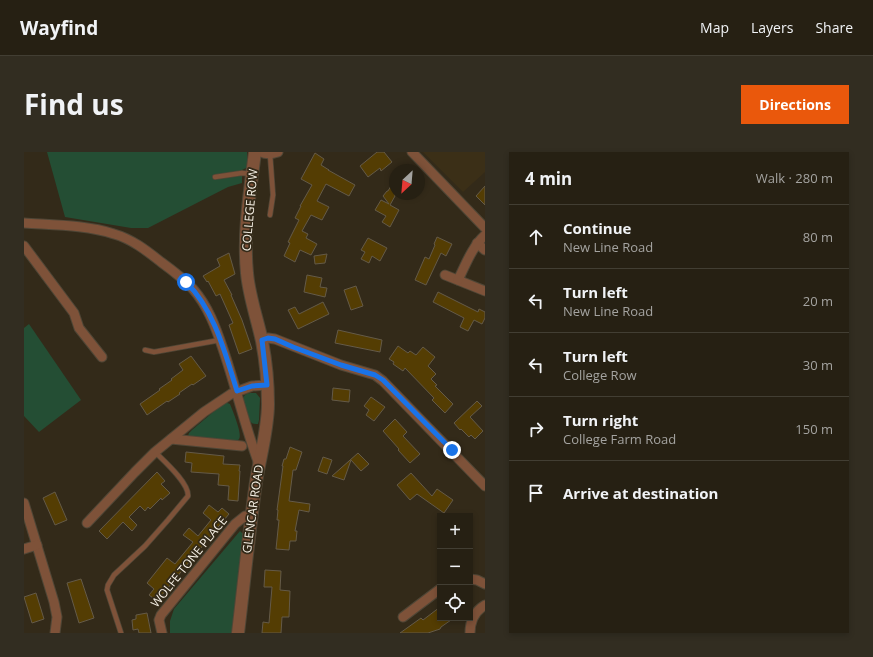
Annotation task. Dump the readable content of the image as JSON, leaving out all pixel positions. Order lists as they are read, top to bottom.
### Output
{
  "streets": {
    "street": ["COLLEGE ROW", "GLENCAR ROAD", "WOLFE TONE PLACE"]
  },
  "crossings": [
    ["COLLEGE ROW", "GLENCAR ROAD"],
    ["GLENCAR ROAD", "WOLFE TONE PLACE"]
  ],
  "north": "bottom left",
  "page": {
    "header": "Wayfind",
    "nav": ["Map", "Layers", "Share"],
    "title": "Find us",
    "buttons": "Directions",
    "heading": ["4 min", "Walk · 280 m"],
    "list": [
      ["Continue", "New Line Road", "80 m"],
      ["Turn left", "New Line Road", "20 m"],
      ["Turn left", "College Row", "30 m"],
      ["Turn right", "College Farm Road", "150 m"],
      "Arrive at destination"
    ],
    "map_buttons": ["+", "−"]
  }
}
